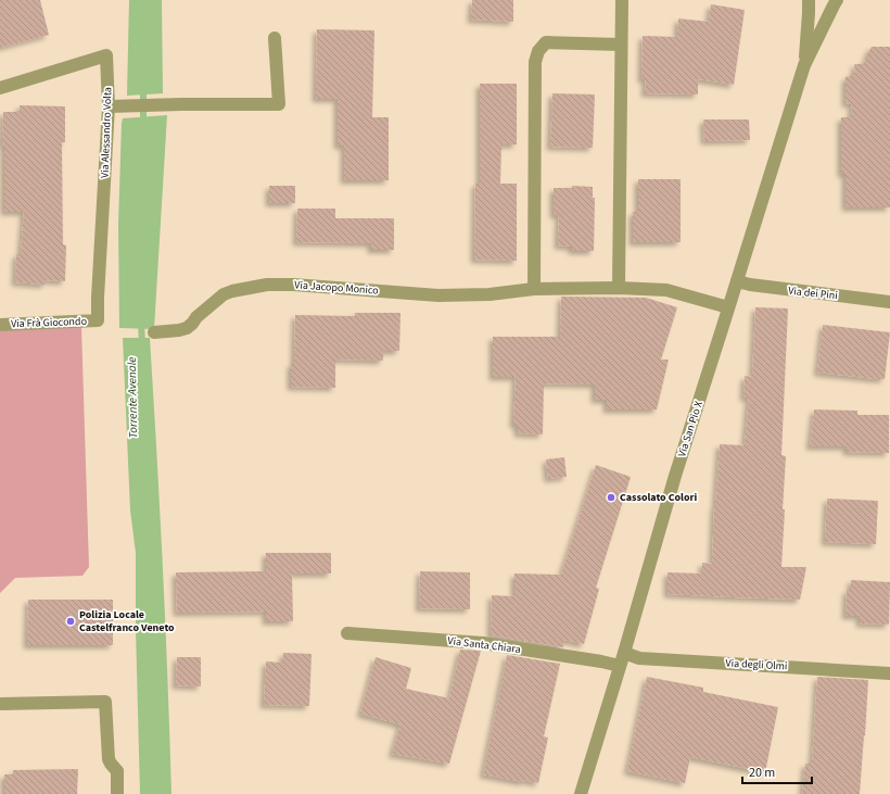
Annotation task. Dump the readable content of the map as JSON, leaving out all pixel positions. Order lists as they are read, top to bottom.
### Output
{
  "streets": {
    "street": [
      "Via Alessandro Volta",
      "Via Jacopo Monico",
      "Via dei Pini",
      "Via Frà Giocondo",
      "Via San Pio X",
      "Via Santa Chiara",
      "Via degli Olmi"
    ]
  },
  "crossings": [
    ["Via Alessandro Volta", "Via Frà Giocondo"],
    ["Via Jacopo Monico", "Via San Pio X"],
    ["Via dei Pini", "Via San Pio X"],
    ["Via San Pio X", "Via Santa Chiara"],
    ["Via San Pio X", "Via degli Olmi"],
    ["Via Santa Chiara", "Via degli Olmi"]
  ],
  "water": ["Torrente Avenale"],
  "places": ["Cassolato Colori", "Polizia Locale Castelfranco Veneto"],
  "scale_bar": "20 m"
}
